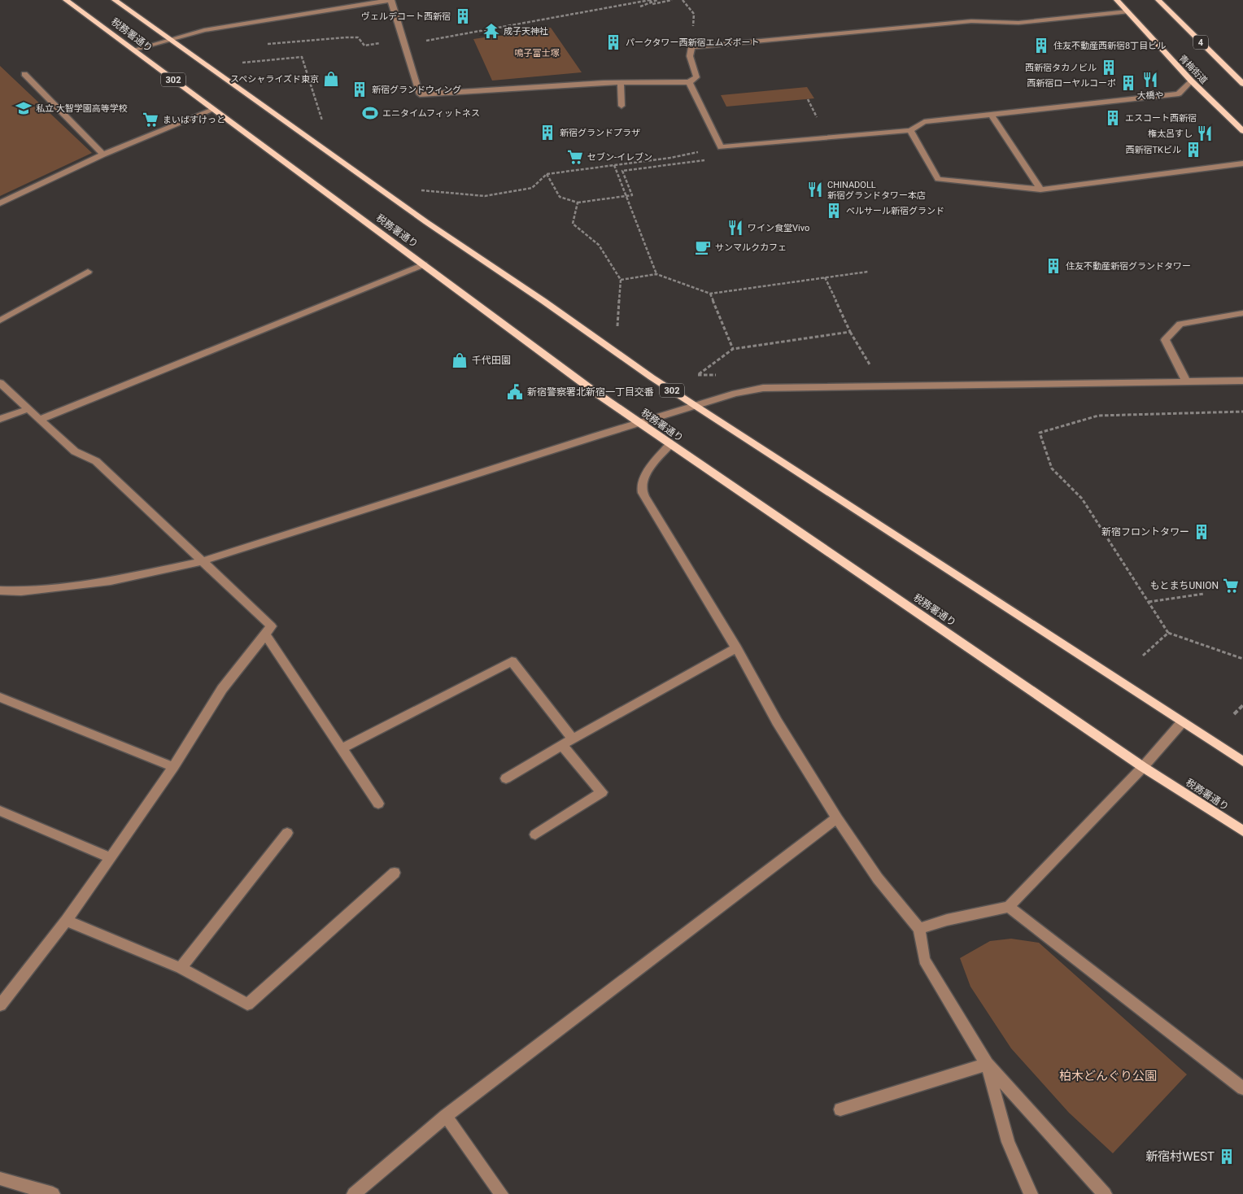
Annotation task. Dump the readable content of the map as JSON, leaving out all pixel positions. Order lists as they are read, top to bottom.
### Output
{
  "streets": {
    "main road": [
      "税務署通り",
      "4",
      "青梅街道",
      "302"
    ]
  },
  "parks": ["鳴子富士塚", "柏木どんぐり公園"],
  "places": {
    "building": [
      "ヴェルデコート西新宿",
      "パークタワー西新宿エムズポート",
      "住友不動産西新宿8丁目ビル",
      "西新宿タカノビル",
      "西新宿ローヤルコーポ",
      "新宿グランドウィング",
      "エスコート西新宿",
      "新宿グランドプラザ",
      "西新宿TKビル",
      "ベルサール新宿グランド",
      "住友不動産新宿グランドタワー",
      "新宿フロントタワー",
      "新宿村WEST"
    ],
    "temple": ["成子天神社"],
    "shop": ["スペシャライズド東京", "千代田園"],
    "restaurant": [
      "大橋や",
      "権太呂すし",
      "CHINADOLL 新宿グランドタワー本店",
      "ワイン食堂Vivo"
    ],
    "school or university": ["私立 大智学園高等学校"],
    "sports": ["エニタイムフィットネス"],
    "supermarket": ["まいばすけっと", "セブン-イレブン", "もとまちUNION"],
    "cafe": ["サンマルクカフェ"],
    "public building": ["新宿警察署北新宿一丁目交番"]
  }
}
